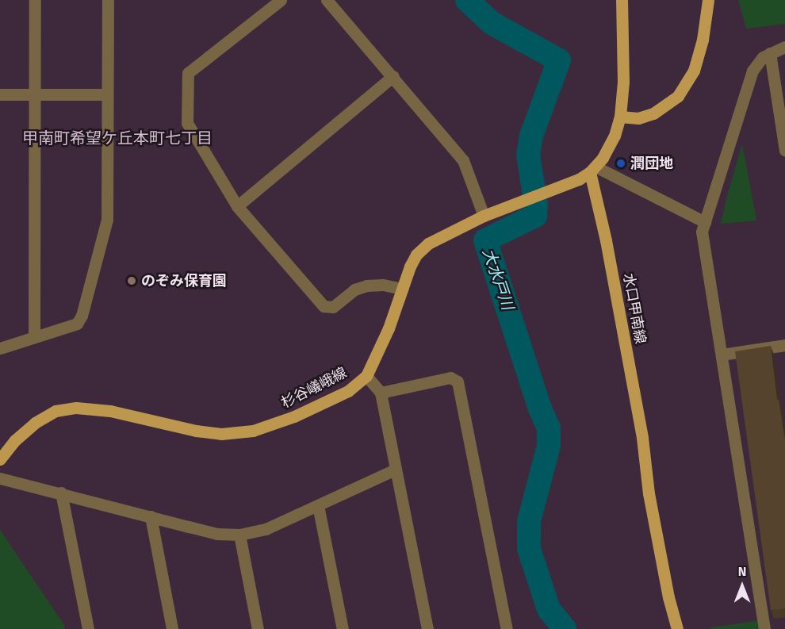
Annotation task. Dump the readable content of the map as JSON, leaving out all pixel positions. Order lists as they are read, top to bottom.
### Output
{
  "streets": {
    "main road": ["水口甲南線", "杉谷嶬峨線"]
  },
  "crossings": [
    ["水口甲南線", "杉谷嶬峨線"]
  ],
  "districts": ["甲南町希望ケ丘本町七丁目"],
  "water": ["大水戸川"],
  "places": ["潤団地", "のぞみ保育園"],
  "north": "top"
}
